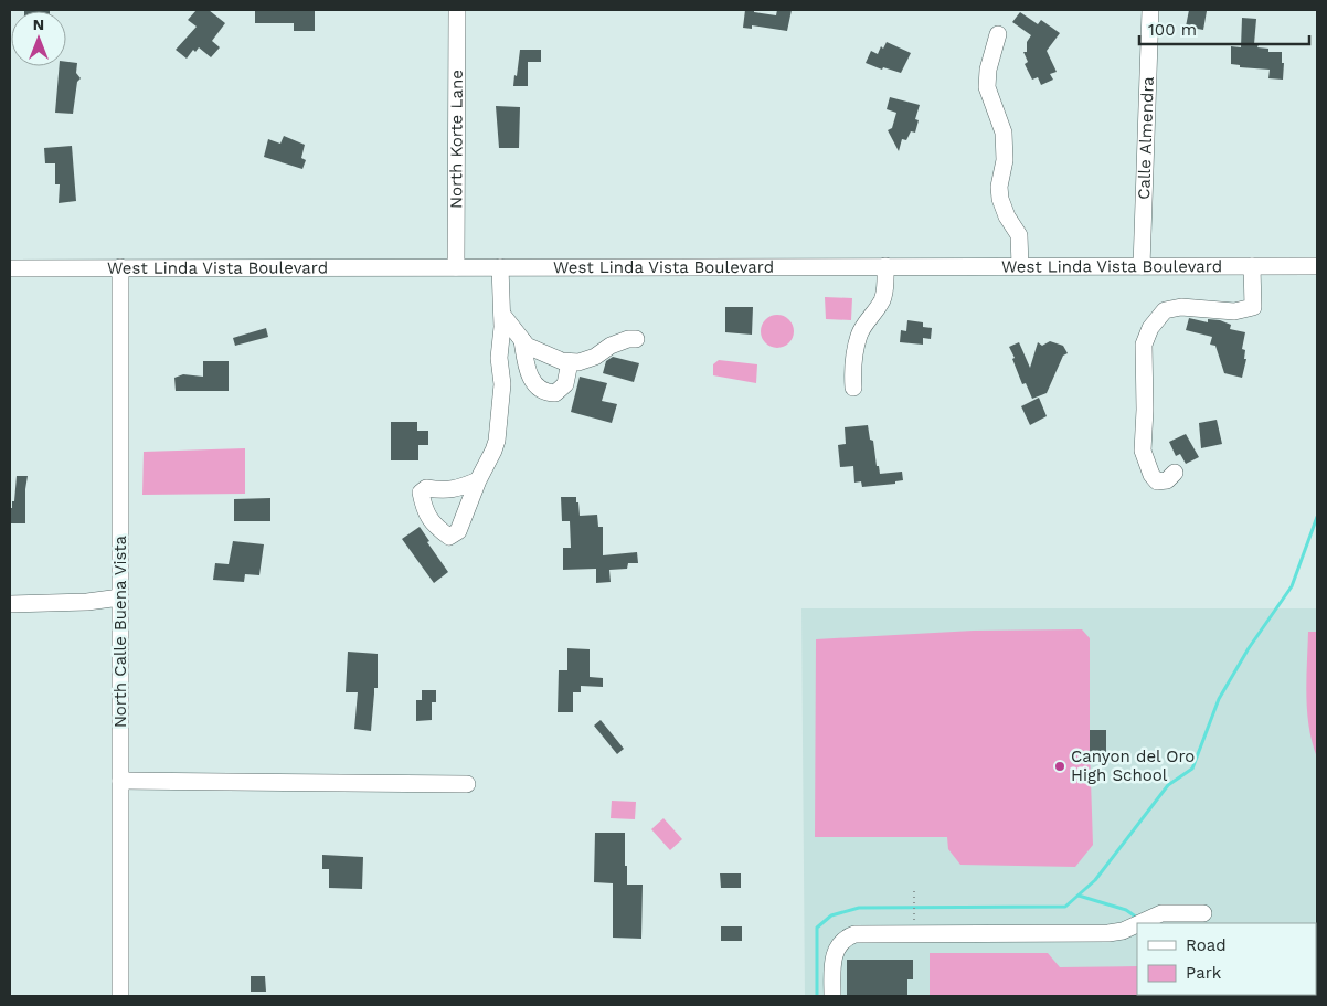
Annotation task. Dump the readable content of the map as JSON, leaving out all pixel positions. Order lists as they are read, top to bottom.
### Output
{
  "streets": {
    "street": [
      "North Korte Lane",
      "Calle Almendra",
      "West Linda Vista Boulevard",
      "North Calle Buena Vista"
    ]
  },
  "crossings": [
    ["North Korte Lane", "West Linda Vista Boulevard"],
    ["Calle Almendra", "West Linda Vista Boulevard"],
    ["West Linda Vista Boulevard", "North Calle Buena Vista"]
  ],
  "places": ["Canyon del Oro High School"],
  "legend": ["Road", "Park"],
  "scale_bar": "100 m",
  "north": "top"
}
